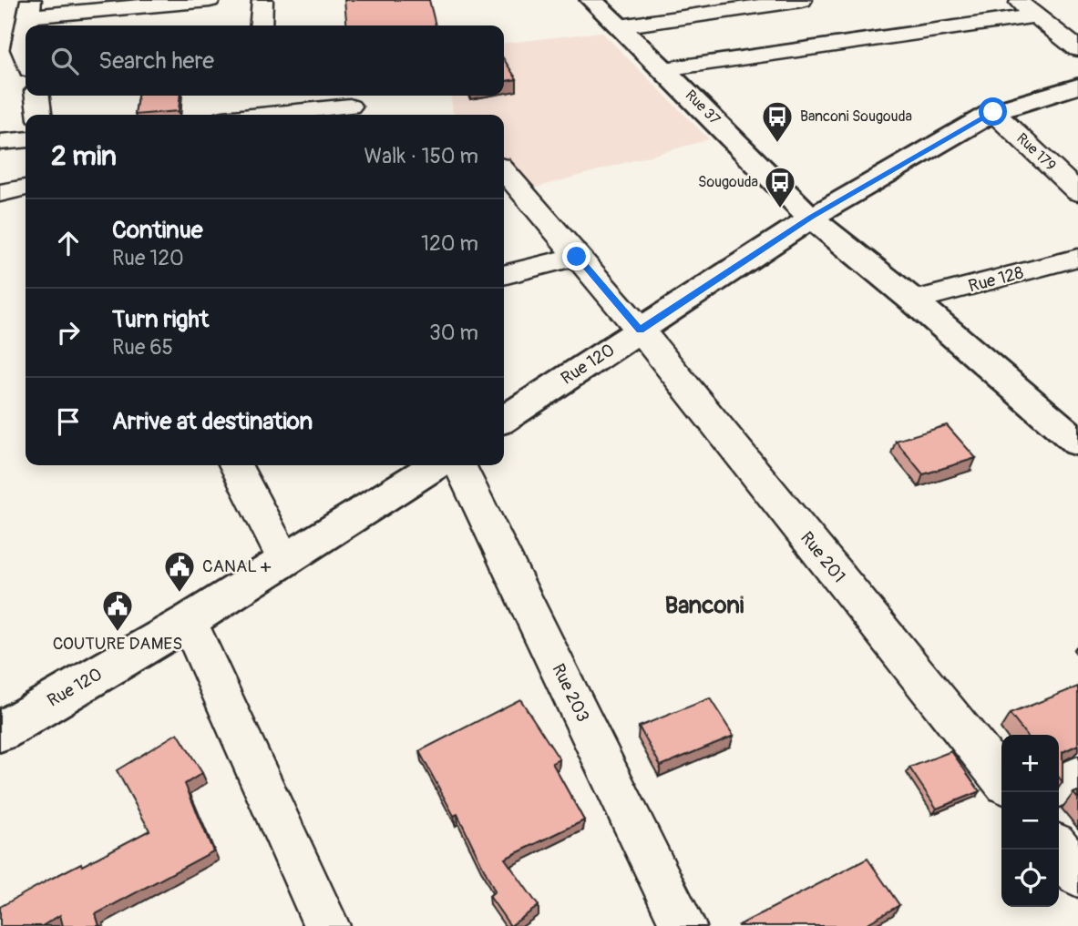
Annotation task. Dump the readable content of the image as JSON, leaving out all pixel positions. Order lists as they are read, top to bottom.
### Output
{
  "streets": {
    "main road": ["Rue 37", "Rue 120"],
    "street": [
      "Rue 179",
      "Rue 128",
      "Rue 201",
      "Rue 203"
    ]
  },
  "crossings": [
    ["Rue 37", "Rue 128"],
    ["Rue 37", "Rue 120"],
    ["Rue 179", "Rue 120"],
    ["Rue 120", "Rue 201"]
  ],
  "districts": ["Banconi"],
  "places": {
    "bus stop": ["Banconi Sougouda", "Sougouda"],
    "public building": ["CANAL +", "COUTURE DAMES"]
  },
  "page": {
    "search": "Search here",
    "heading": ["2 min", "Walk · 150 m"],
    "list": [
      ["Continue", "Rue 120", "120 m"],
      ["Turn right", "Rue 65", "30 m"],
      "Arrive at destination"
    ],
    "map_buttons": ["+", "−"]
  }
}
